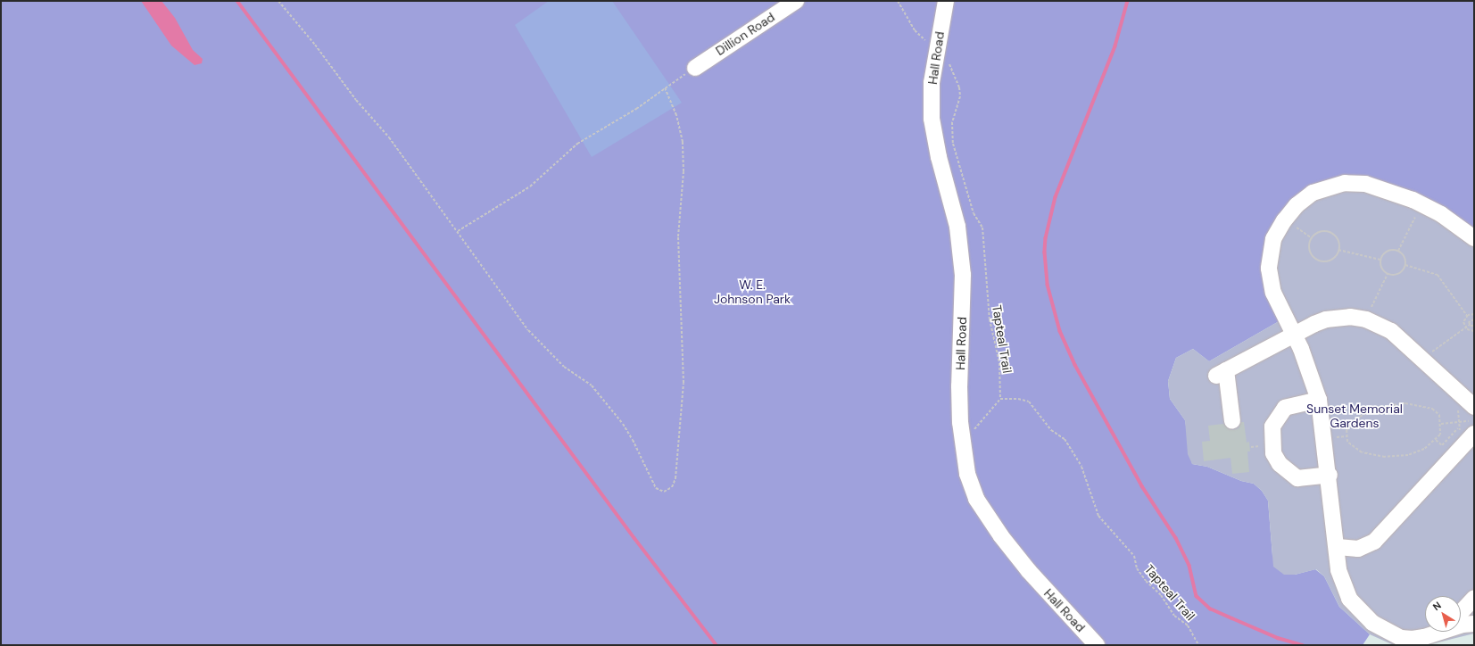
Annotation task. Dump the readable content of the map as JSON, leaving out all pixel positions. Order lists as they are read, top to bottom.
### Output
{
  "streets": {
    "lane": ["Dillion Road", "Hall Road"],
    "path": ["Tapteal Trail"]
  },
  "crossings": [
    ["Hall Road", "Tapteal Trail"]
  ],
  "parks": ["W. E. Johnson Park", "Sunset Memorial Gardens"],
  "north": "top left"
}
